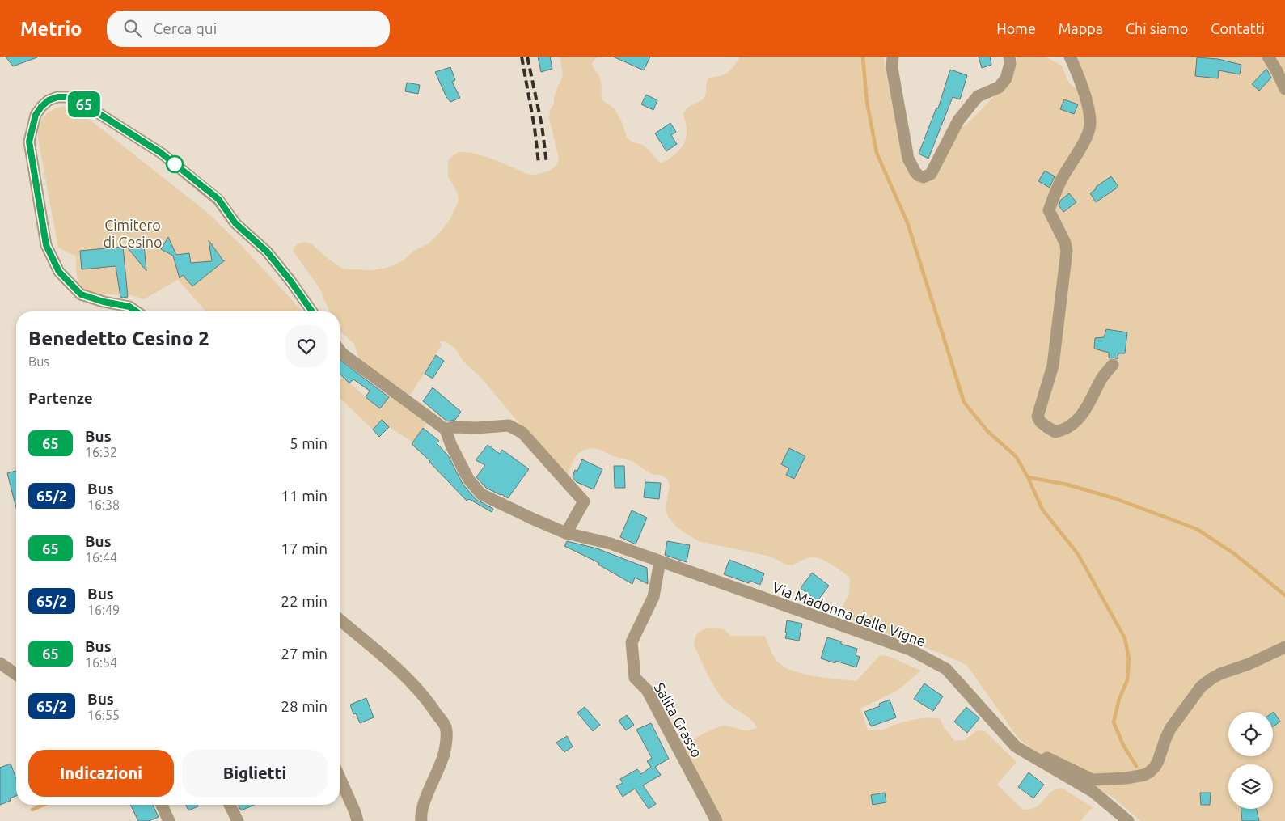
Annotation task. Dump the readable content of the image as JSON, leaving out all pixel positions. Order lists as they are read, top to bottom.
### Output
{
  "streets": {
    "street": ["Via Madonna delle Vigne", "Salita Grasso"]
  },
  "crossings": [
    ["Via Madonna delle Vigne", "Salita Grasso"]
  ],
  "parks": ["Cimitero di Cesino"],
  "lines": ["bus line 65"],
  "page": {
    "header": "Metrio",
    "search": "Cerca qui",
    "nav": [
      "Home",
      "Mappa",
      "Chi siamo",
      "Contatti"
    ],
    "on_map": "65",
    "heading": [
      ["Benedetto Cesino 2", "Bus"],
      "Partenze"
    ],
    "list": [
      {
        "mark": "65",
        "name": "Bus",
        "note": "16:32",
        "value": "5 min"
      },
      {
        "mark": "65/2",
        "name": "Bus",
        "note": "16:38",
        "value": "11 min"
      },
      {
        "mark": "65",
        "name": "Bus",
        "note": "16:44",
        "value": "17 min"
      },
      {
        "mark": "65/2",
        "name": "Bus",
        "note": "16:49",
        "value": "22 min"
      },
      {
        "mark": "65",
        "name": "Bus",
        "note": "16:54",
        "value": "27 min"
      },
      {
        "mark": "65/2",
        "name": "Bus",
        "note": "16:55",
        "value": "28 min"
      }
    ],
    "buttons": ["Indicazioni", "Biglietti"]
  }
}
